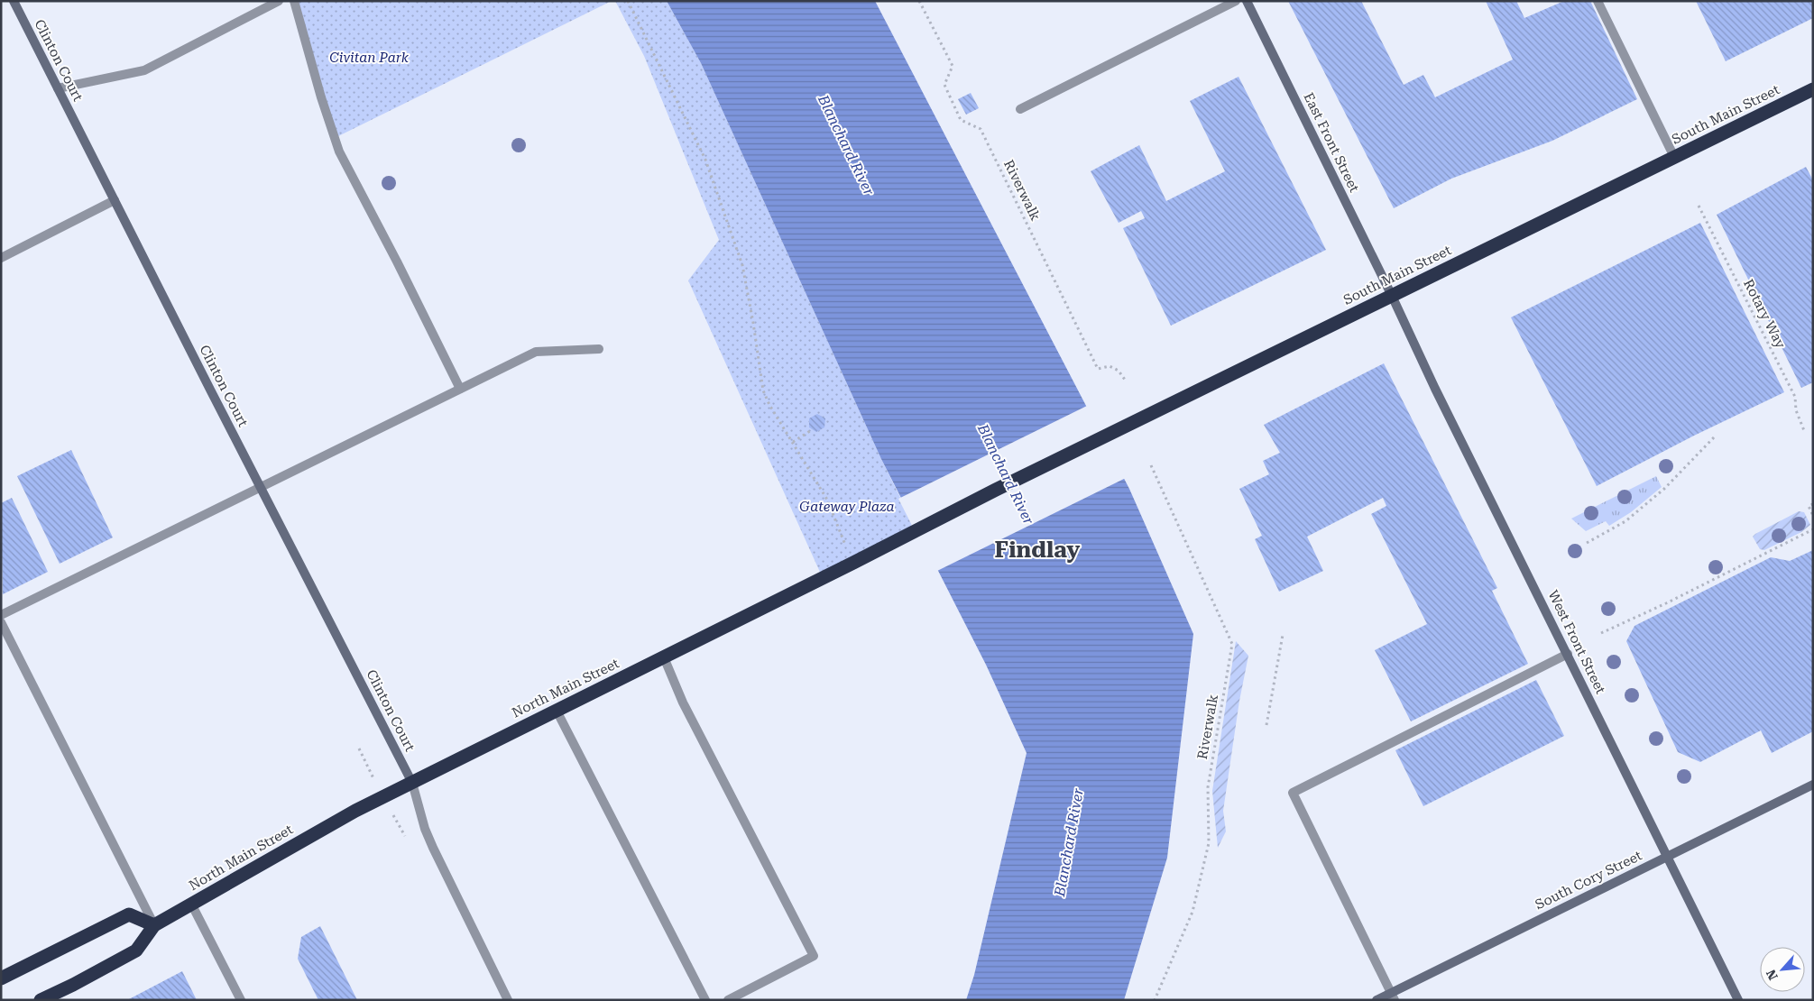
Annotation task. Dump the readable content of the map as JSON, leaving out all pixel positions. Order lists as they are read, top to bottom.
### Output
{
  "streets": {
    "highway": ["South Main Street", "North Main Street"],
    "street": [
      "Clinton Court",
      "East Front Street",
      "West Front Street",
      "South Cory Street"
    ],
    "path": ["Riverwalk", "Rotary Way"]
  },
  "crossings": [
    ["Clinton Court", "North Main Street"],
    ["South Main Street", "East Front Street"],
    ["South Main Street", "West Front Street"],
    ["South Main Street", "North Main Street"],
    ["East Front Street", "West Front Street"],
    ["West Front Street", "South Cory Street"]
  ],
  "districts": ["Findlay"],
  "water": ["Blanchard River"],
  "parks": ["Civitan Park", "Gateway Plaza"],
  "north": "bottom left"
}
